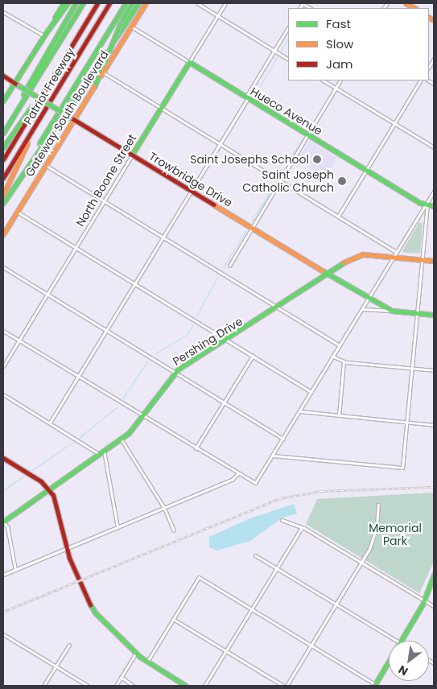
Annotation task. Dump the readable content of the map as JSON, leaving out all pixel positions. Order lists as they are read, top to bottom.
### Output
{
  "streets": {
    "main road": [
      "Patriot Freeway",
      "Hueco Avenue",
      "Gateway South Boulevard",
      "Trowbridge Drive",
      "North Boone Street",
      "Pershing Drive"
    ]
  },
  "crossings": [
    ["Hueco Avenue", "Gateway South Boulevard"],
    ["Hueco Avenue", "North Boone Street"],
    ["Gateway South Boulevard", "Trowbridge Drive"],
    ["Trowbridge Drive", "North Boone Street"],
    ["Trowbridge Drive", "Pershing Drive"]
  ],
  "parks": ["Memorial Park"],
  "places": ["Saint Josephs School", "Saint Joseph Catholic Church"],
  "legend": ["Fast", "Slow", "Jam"],
  "north": "bottom left"
}
